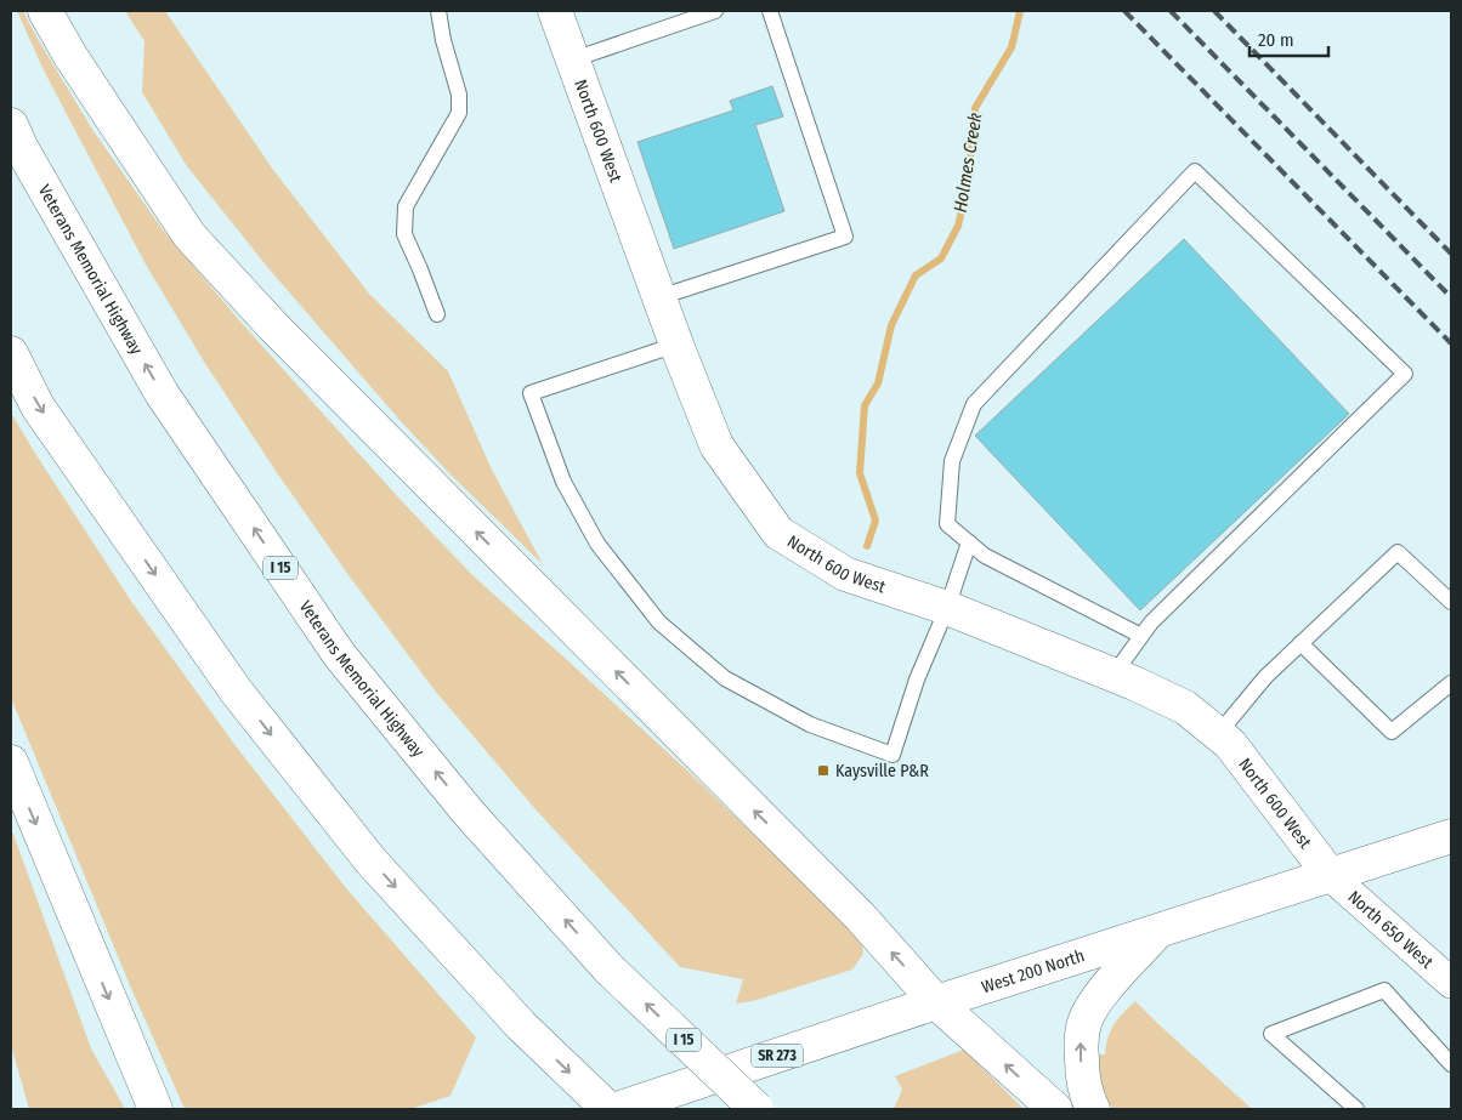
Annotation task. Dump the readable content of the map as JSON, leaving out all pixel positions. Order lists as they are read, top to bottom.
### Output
{
  "streets": {
    "main road": [
      "North 600 West",
      "Veterans Memorial Highway",
      "I 15",
      "West 200 North",
      "SR 273"
    ],
    "street": ["North 650 West"]
  },
  "crossings": [
    ["North 600 West", "North 650 West"],
    ["North 600 West", "West 200 North"],
    ["North 650 West", "West 200 North"]
  ],
  "water": ["Holmes Creek"],
  "places": {
    "transit": ["Kaysville P&R"]
  },
  "scale_bar": "20 m"
}
